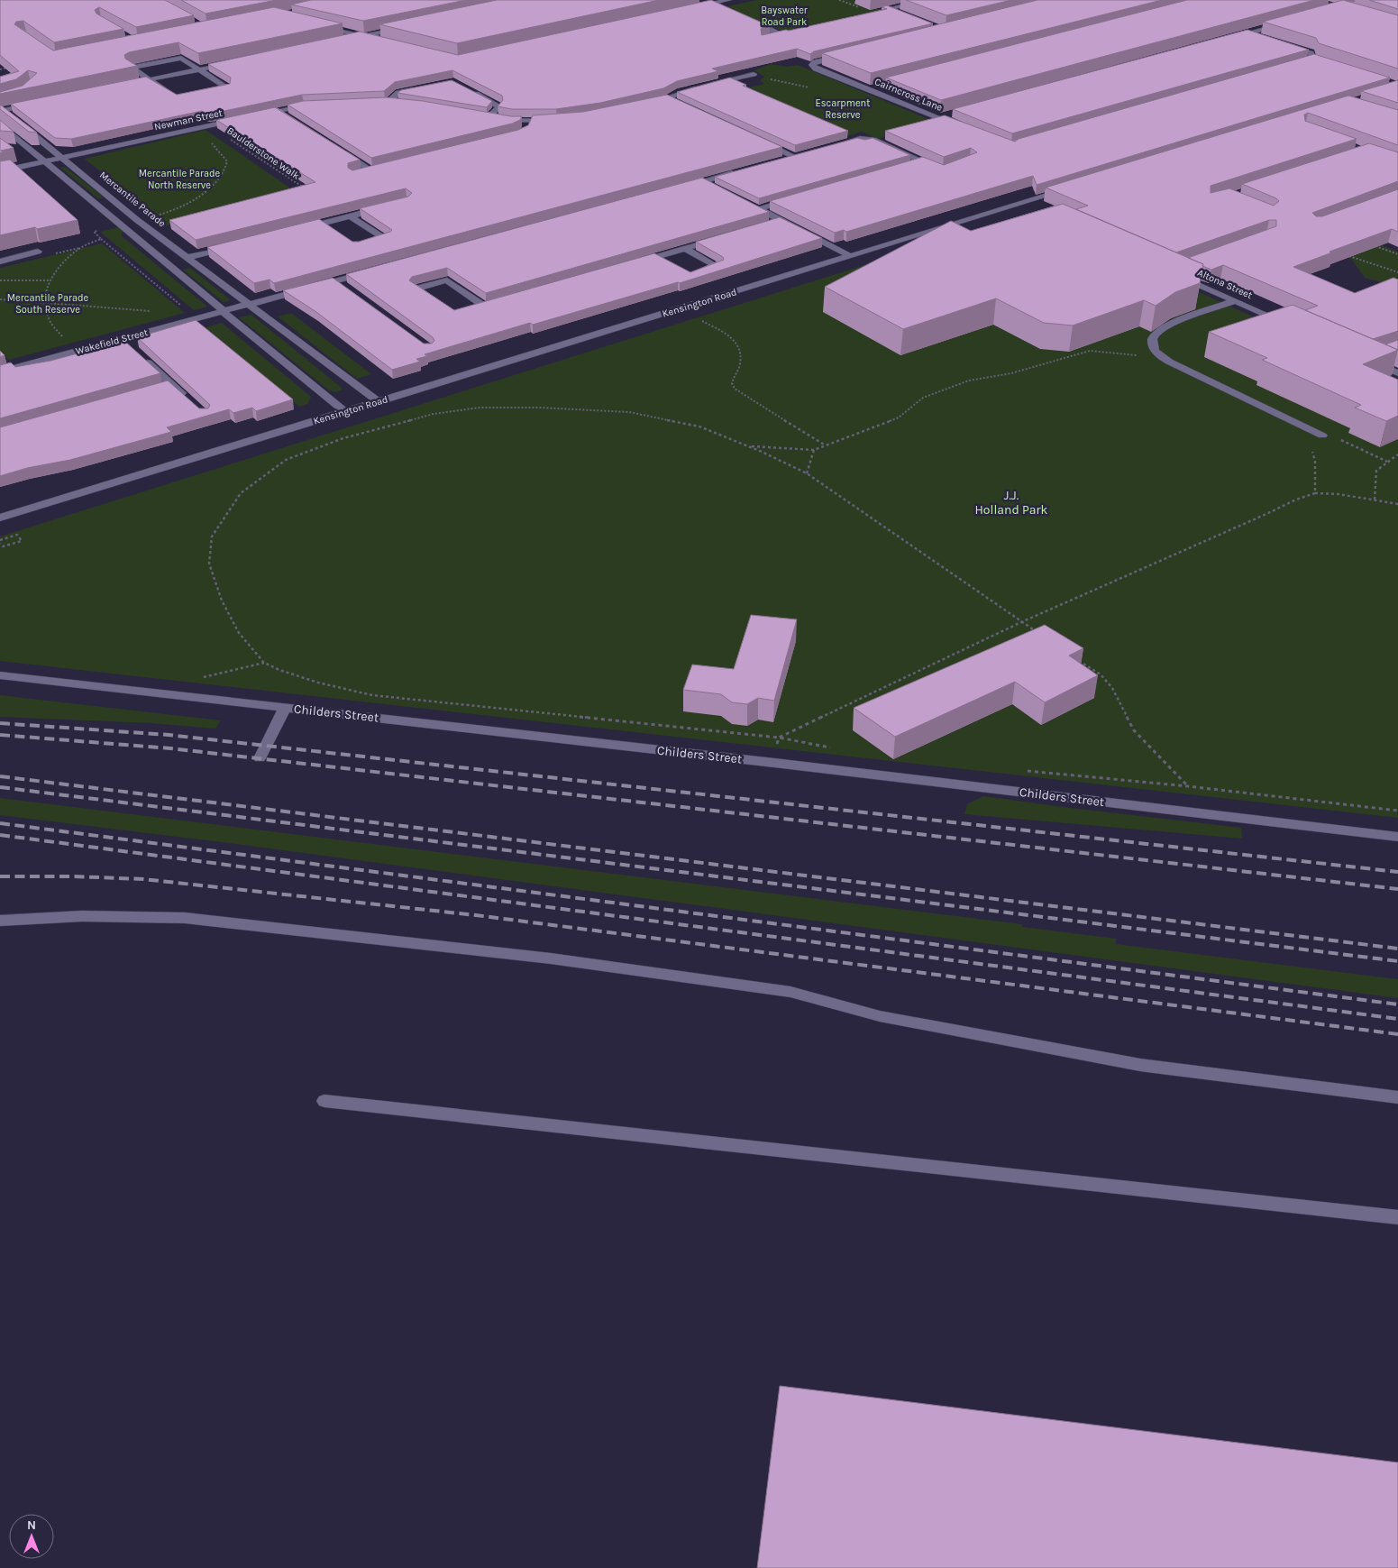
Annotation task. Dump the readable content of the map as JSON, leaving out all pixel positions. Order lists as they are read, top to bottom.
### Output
{
  "streets": {
    "street": [
      "Cairncross Lane",
      "Newman Street",
      "Mercantile Parade",
      "Altona Street",
      "Kensington Road",
      "Wakefield Street",
      "Childers Street"
    ],
    "path": ["Baulderstone Walk"]
  },
  "crossings": [
    ["Newman Street", "Baulderstone Walk"],
    ["Newman Street", "Mercantile Parade"],
    ["Mercantile Parade", "Kensington Road"]
  ],
  "parks": [
    "Bayswater Road Park",
    "Escarpment Reserve",
    "Mercantile Parade North Reserve",
    "Mercantile Parade South Reserve",
    "J.J. Holland Park"
  ],
  "north": "top"
}
